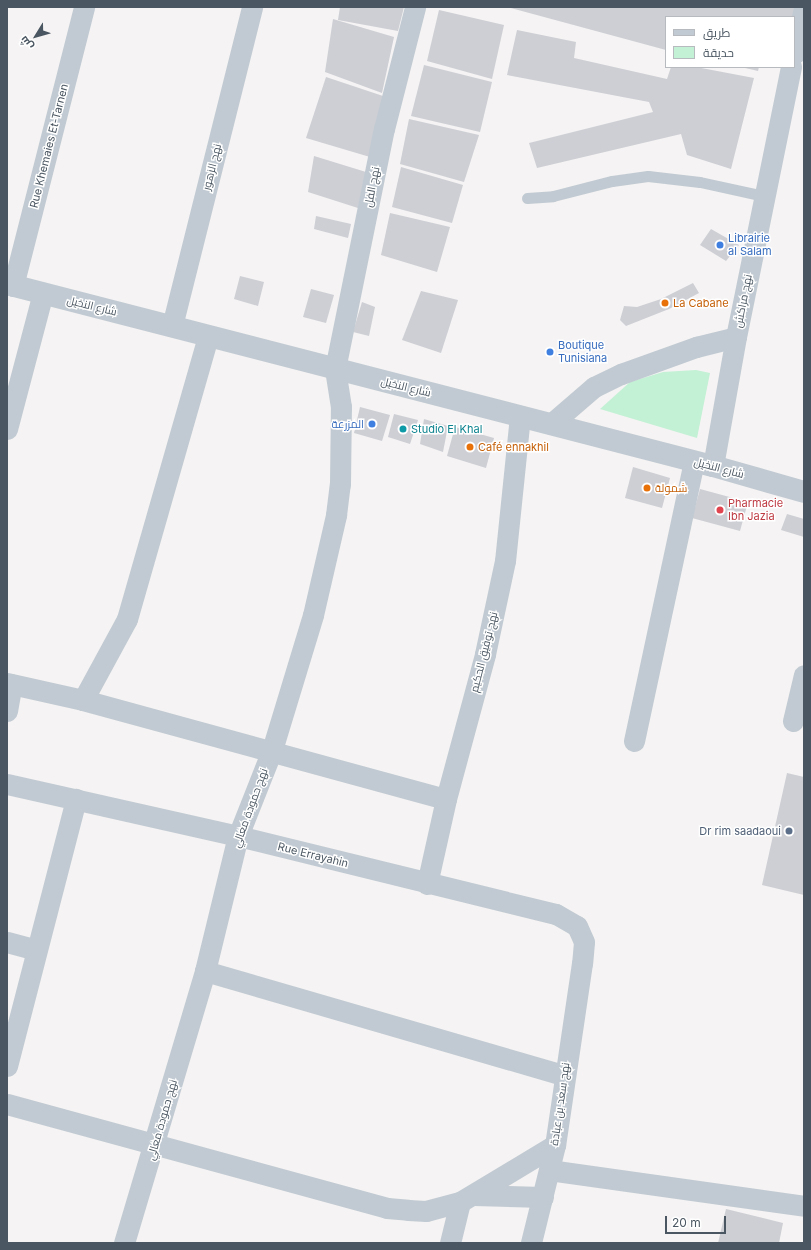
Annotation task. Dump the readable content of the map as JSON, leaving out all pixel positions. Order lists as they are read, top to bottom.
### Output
{
  "streets": {
    "street": [
      "Rue Khemaies Et-Tarnen",
      "نهج الزهور",
      "نهج الفل",
      "نهج مراكش",
      "شارع النخيل",
      "نهج توفيق الحكيم",
      "نهج حمودة معالي",
      "Rue Errayahin",
      "نهج سعد بن عبادة"
    ]
  },
  "crossings": [
    ["Rue Khemaies Et-Tarnen", "شارع النخيل"],
    ["نهج الزهور", "شارع النخيل"],
    ["نهج الفل", "شارع النخيل"],
    ["نهج الفل", "نهج حمودة معالي"],
    ["نهج مراكش", "شارع النخيل"],
    ["شارع النخيل", "نهج توفيق الحكيم"],
    ["شارع النخيل", "نهج حمودة معالي"],
    ["نهج توفيق الحكيم", "Rue Errayahin"],
    ["نهج حمودة معالي", "Rue Errayahin"],
    ["Rue Errayahin", "نهج سعد بن عبادة"]
  ],
  "places": [
    "Librairie al Salam",
    "La Cabane",
    "Boutique Tunisiana",
    "المزرعة",
    "Studio El Khal",
    "Café ennakhil",
    "شمولة",
    "Pharmacie Ibn Jazia",
    "Dr rim saadaoui"
  ],
  "legend": ["طريق", "حديقة"],
  "scale_bar": "20 m",
  "north": "bottom left"
}
